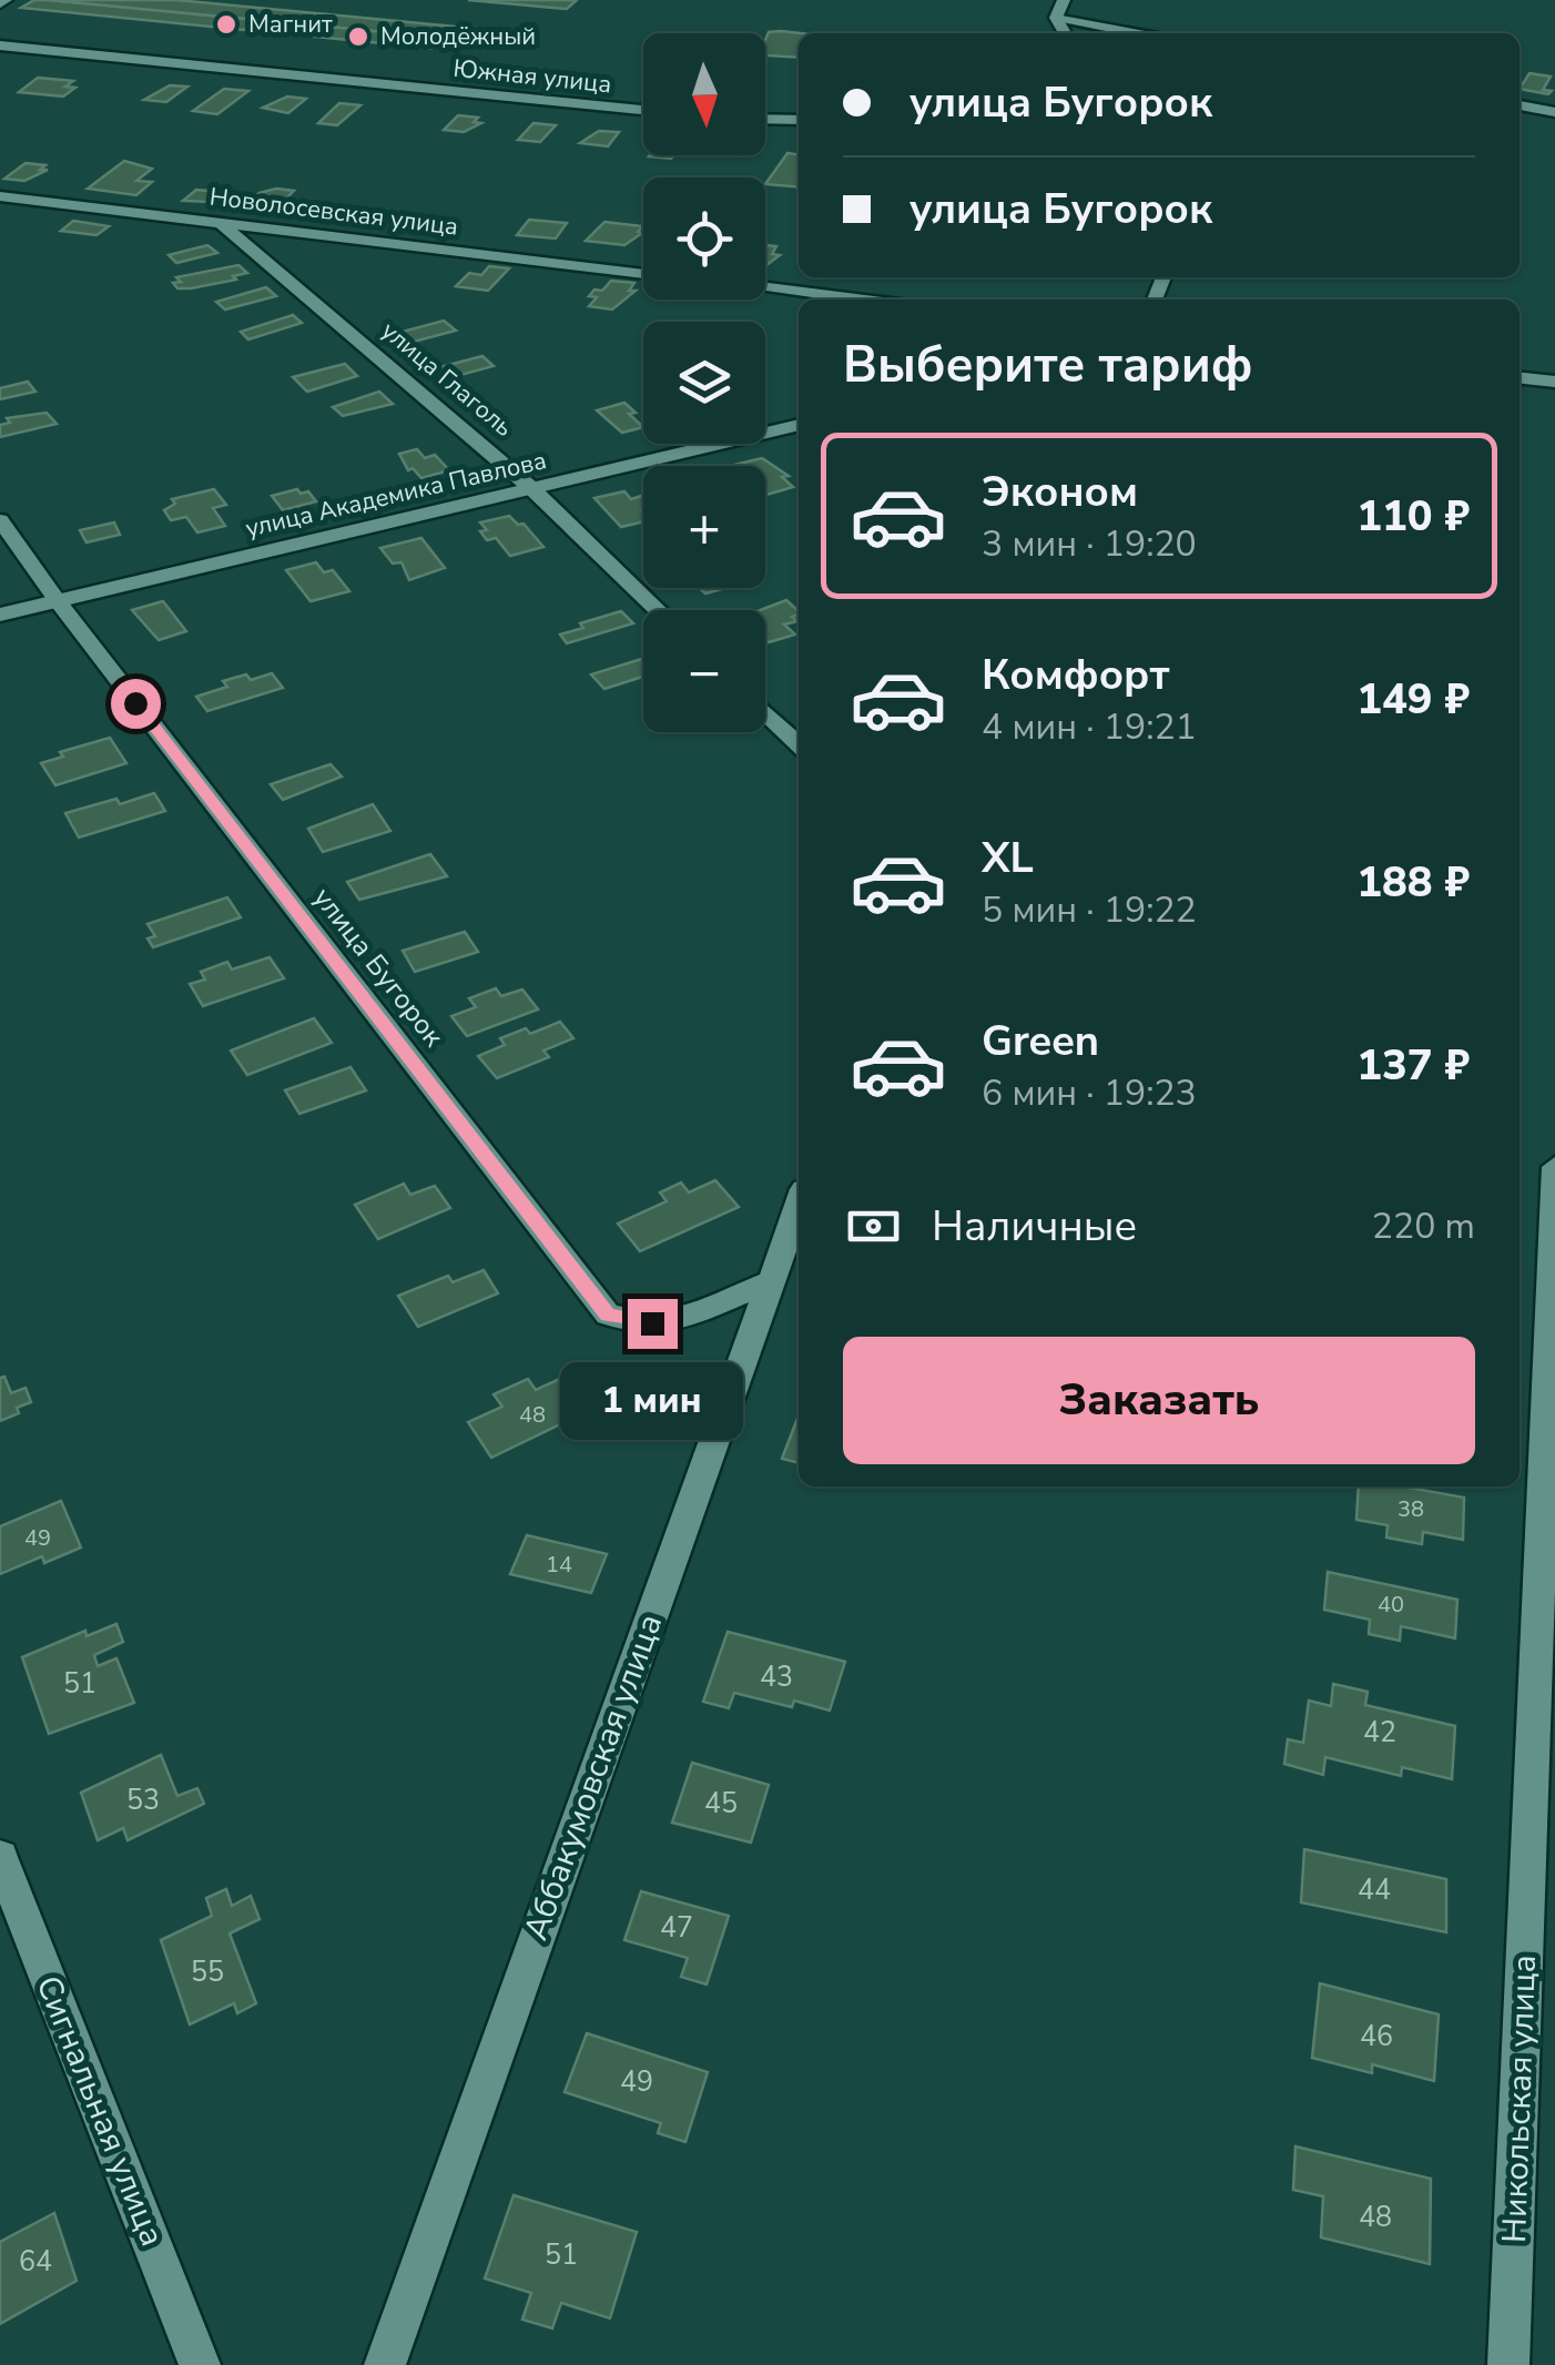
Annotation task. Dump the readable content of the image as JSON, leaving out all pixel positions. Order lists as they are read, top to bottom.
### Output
{
  "streets": {
    "street": [
      "Южная улица",
      "Новолосевская улица",
      "улица Глаголь",
      "улица Академика Павлова",
      "улица Бугорок",
      "Аббакумовская улица",
      "Никольская улица",
      "Сигнальная улица"
    ]
  },
  "crossings": [
    ["Новолосевская улица", "улица Глаголь"],
    ["улица Глаголь", "улица Академика Павлова"],
    ["улица Академика Павлова", "улица Бугорок"],
    ["улица Бугорок", "Аббакумовская улица"]
  ],
  "places": ["Магнит", "Молодёжный"],
  "house_numbers": [
    "48",
    "38",
    "49",
    "14",
    "40",
    "43",
    "51",
    "42",
    "53",
    "45",
    "44",
    "47",
    "55",
    "46",
    "49",
    "48",
    "51",
    "64"
  ],
  "north": "bottom",
  "page": {
    "map_buttons": ["+", "−"],
    "banner": ["улица Бугорок", "улица Бугорок"],
    "heading": "Выберите тариф",
    "list": [
      {
        "name": "Эконом",
        "note": "3 мин · 19:20",
        "value": "110 ₽"
      },
      {
        "name": "Комфорт",
        "note": "4 мин · 19:21",
        "value": "149 ₽"
      },
      {
        "name": "XL",
        "note": "5 мин · 19:22",
        "value": "188 ₽"
      },
      {
        "name": "Green",
        "note": "6 мин · 19:23",
        "value": "137 ₽"
      }
    ],
    "pay": ["Наличные", "220 m"],
    "buttons": "Заказать",
    "bubble": "1 мин"
  }
}
